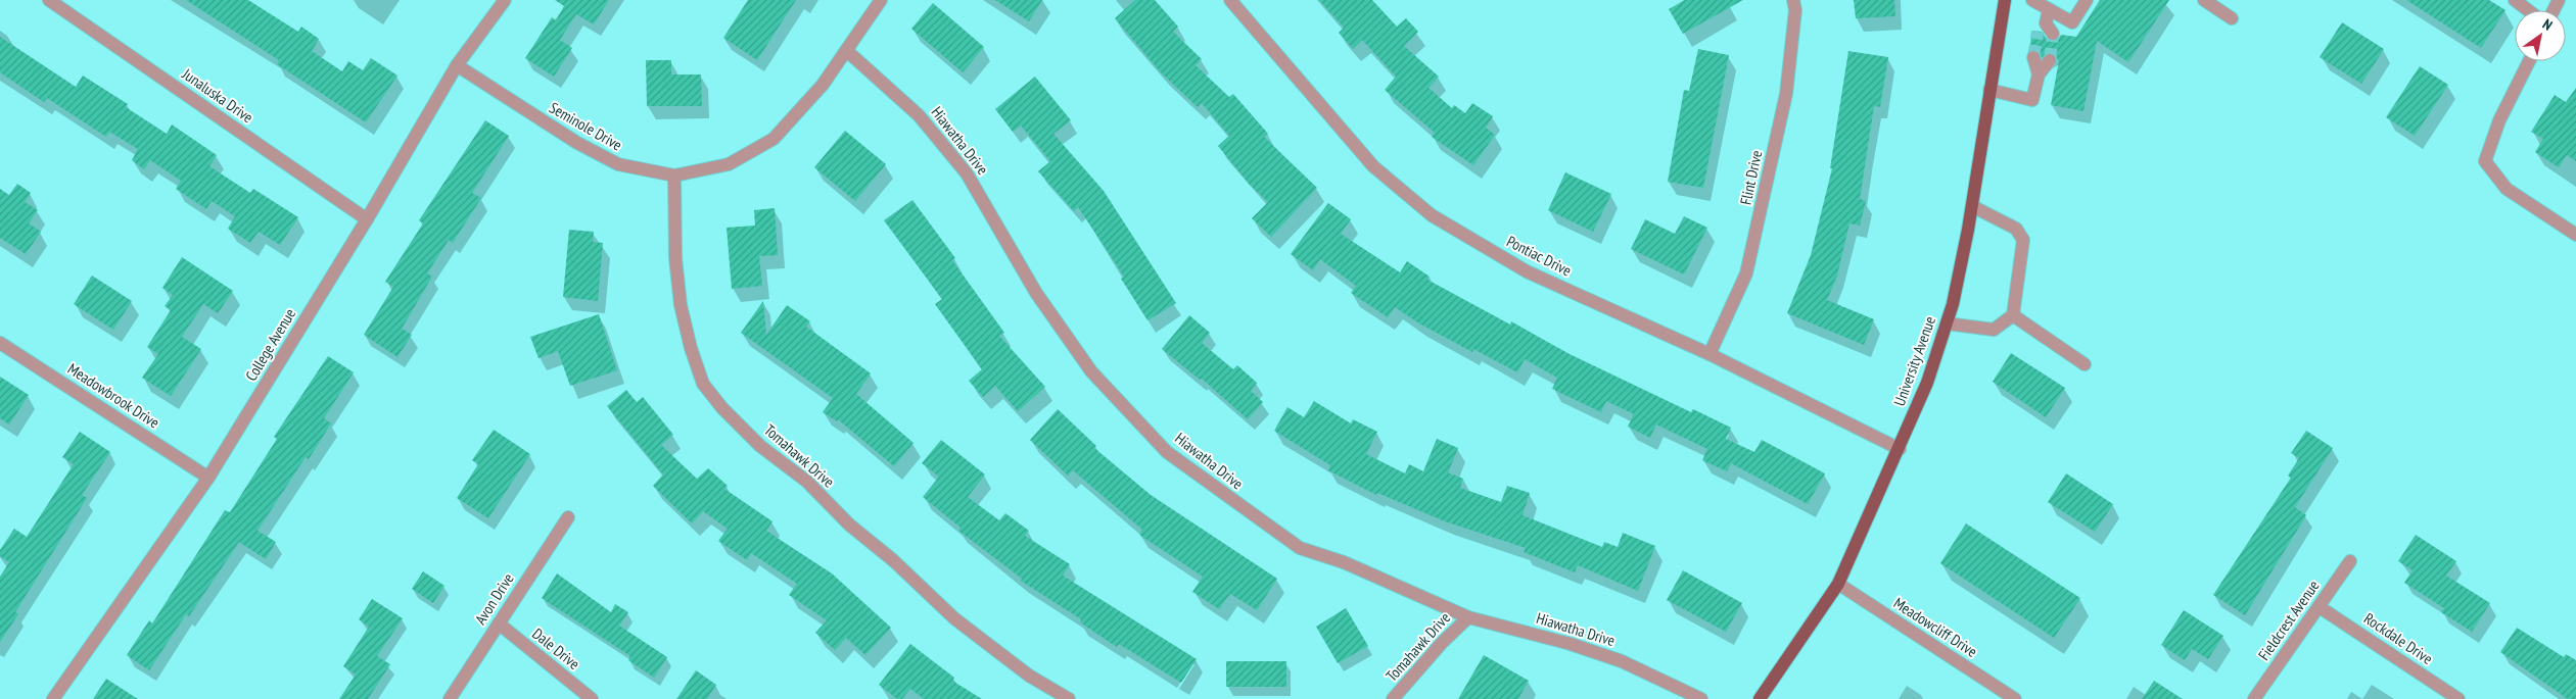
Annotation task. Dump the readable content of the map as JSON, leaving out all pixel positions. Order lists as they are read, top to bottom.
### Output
{
  "streets": {
    "main road": ["University Avenue"],
    "street": [
      "Junaluska Drive",
      "Seminole Drive",
      "Hiawatha Drive",
      "Flint Drive",
      "Pontiac Drive",
      "College Avenue",
      "Meadowbrook Drive",
      "Tomahawk Drive",
      "Avon Drive",
      "Fieldcrest Avenue",
      "Meadowcliff Drive",
      "Rockdale Drive",
      "Dale Drive"
    ]
  },
  "crossings": [
    ["Junaluska Drive", "College Avenue"],
    ["Seminole Drive", "Hiawatha Drive"],
    ["Seminole Drive", "College Avenue"],
    ["Seminole Drive", "Tomahawk Drive"],
    ["Hiawatha Drive", "Tomahawk Drive"],
    ["Flint Drive", "Pontiac Drive"],
    ["Pontiac Drive", "University Avenue"],
    ["College Avenue", "Meadowbrook Drive"],
    ["University Avenue", "Meadowcliff Drive"],
    ["Avon Drive", "Dale Drive"],
    ["Fieldcrest Avenue", "Rockdale Drive"]
  ],
  "north": "top right"
}
